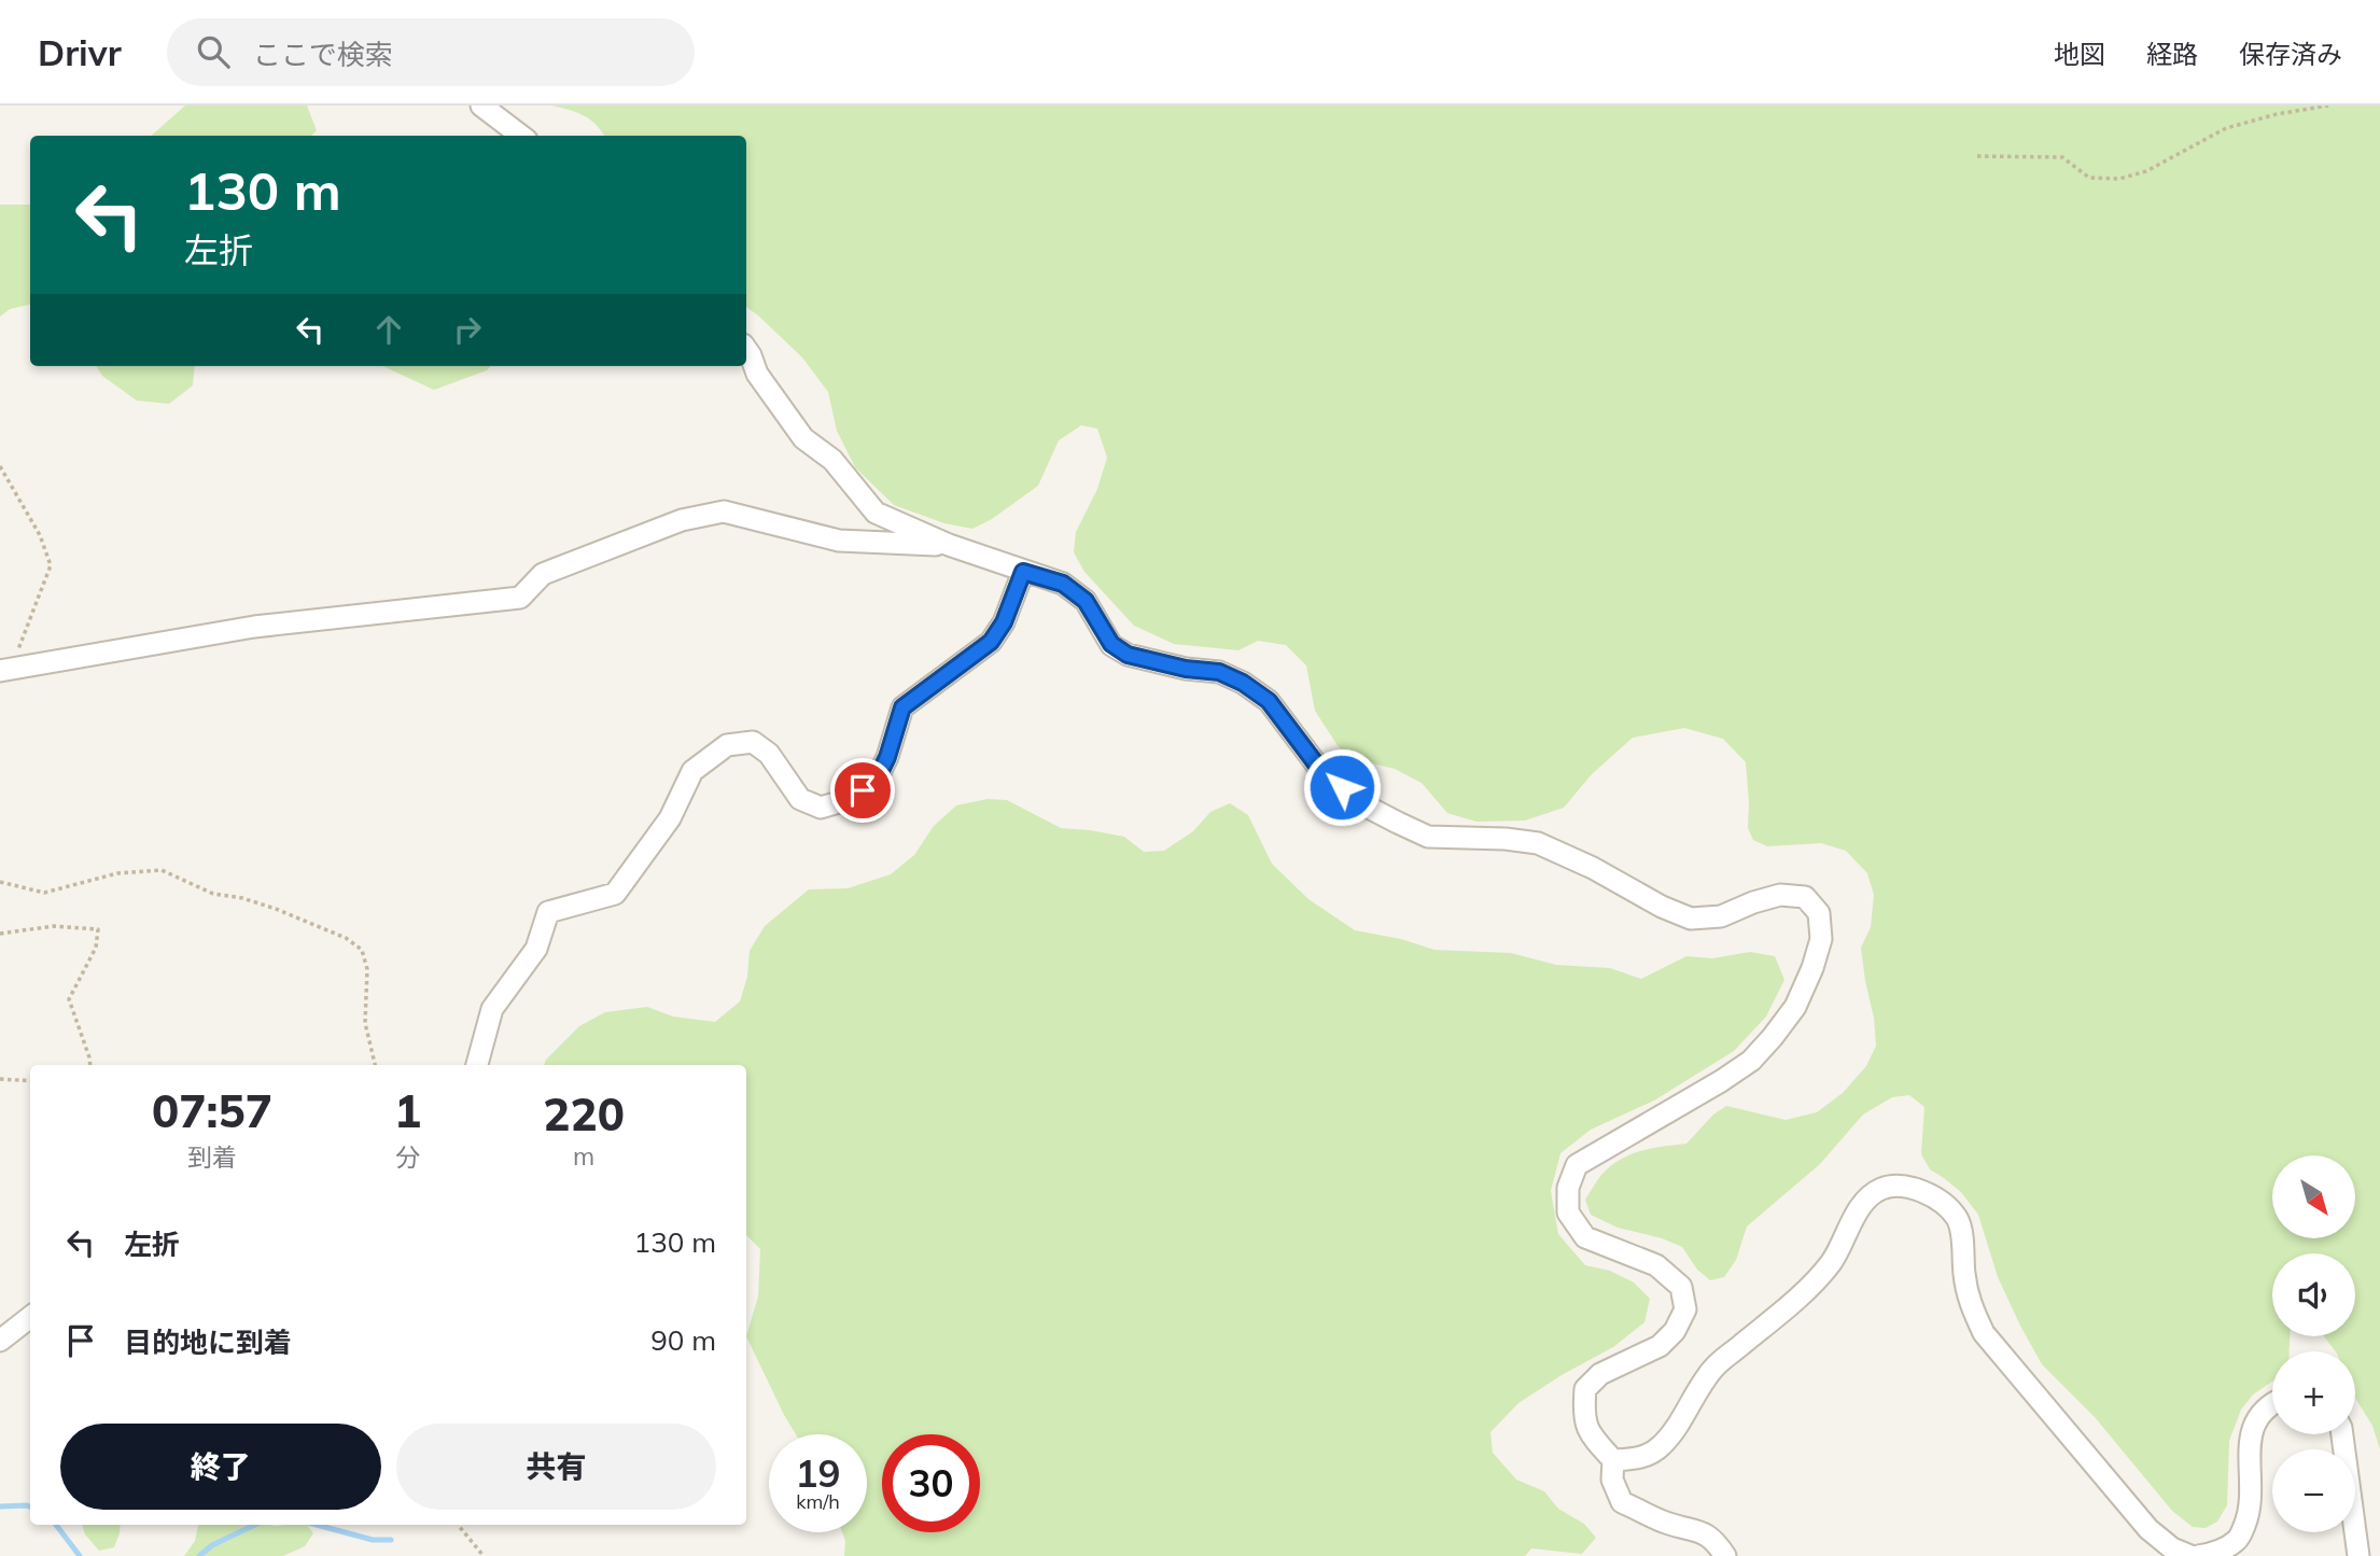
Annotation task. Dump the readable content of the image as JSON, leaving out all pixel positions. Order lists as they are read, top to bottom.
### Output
{
  "north": "bottom right",
  "page": {
    "header": "Drivr",
    "search": "ここで検索",
    "nav": ["地図", "経路", "保存済み"],
    "turn": ["130 m", "左折"],
    "eta": [
      "07:57",
      "到着",
      "1",
      "分",
      "220",
      "m"
    ],
    "map_buttons": ["+", "−"],
    "list": [
      {
        "name": "左折",
        "value": "130 m"
      },
      {
        "name": "目的地に到着",
        "value": "90 m"
      }
    ],
    "buttons": ["終了", "共有"],
    "speed": "19 km/h",
    "limit": "30"
  }
}
